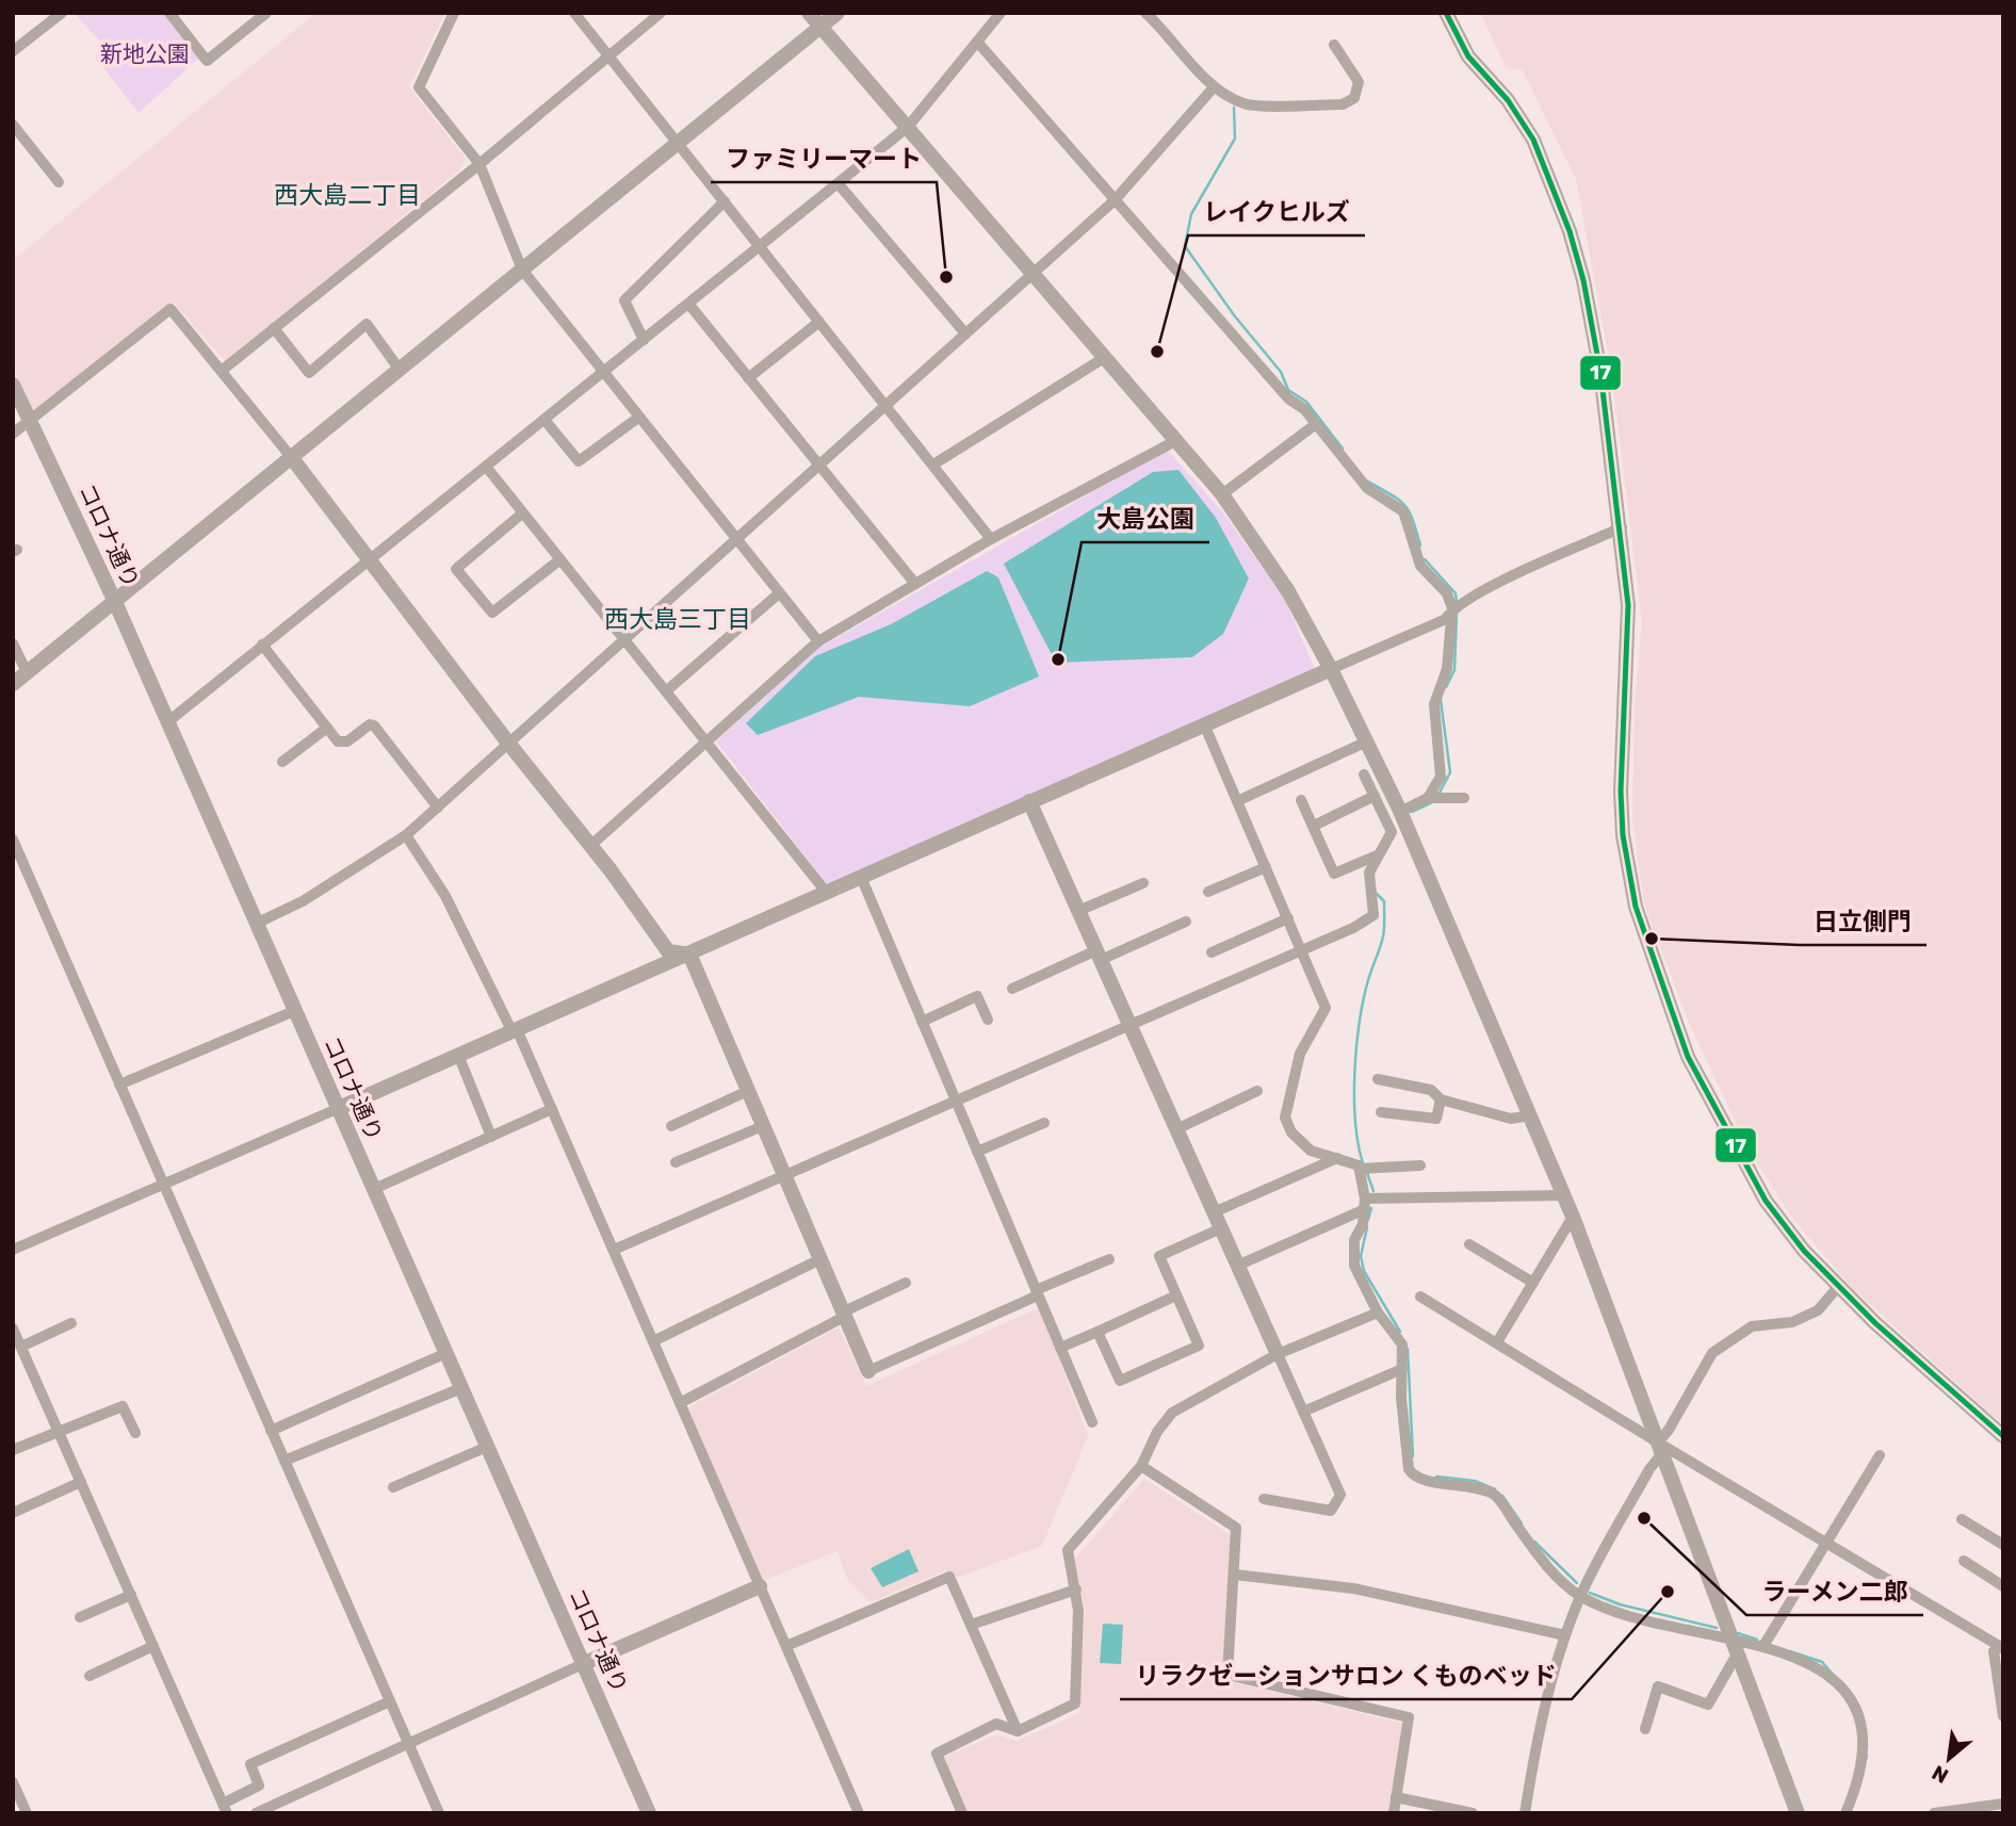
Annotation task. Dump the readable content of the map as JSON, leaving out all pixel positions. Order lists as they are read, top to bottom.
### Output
{
  "streets": {
    "street": ["コロナ通り"]
  },
  "districts": ["西大島二丁目", "西大島三丁目"],
  "parks": ["新地公園"],
  "places": [
    "ファミリーマート",
    "レイクヒルズ",
    "大島公園",
    "日立側門",
    "ラーメン二郎",
    "リラクゼーションサロン くものベッド"
  ],
  "lines": ["transit line 17"],
  "north": "bottom left"
}
